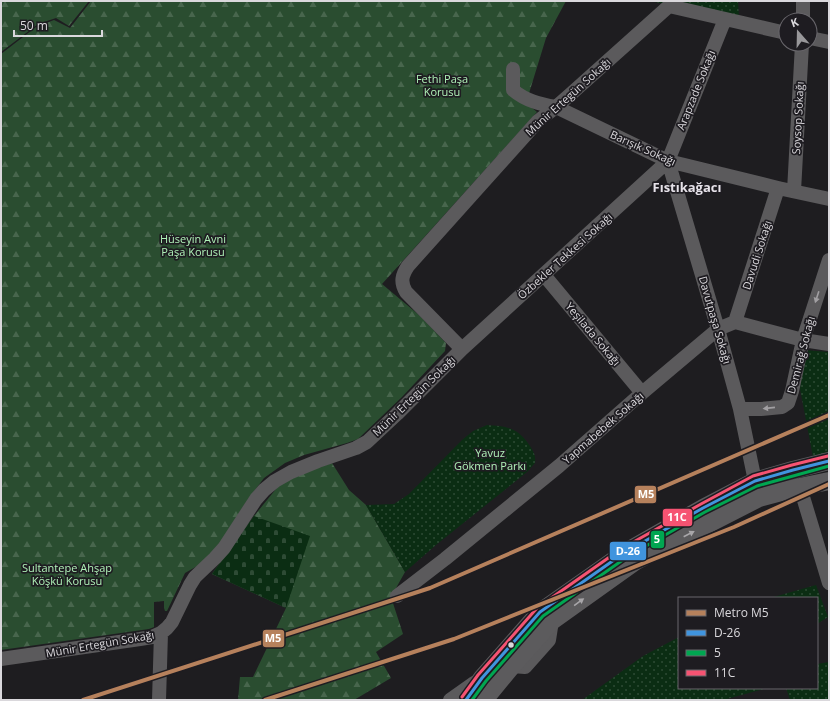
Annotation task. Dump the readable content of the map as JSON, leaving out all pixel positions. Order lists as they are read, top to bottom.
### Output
{
  "streets": {
    "street": [
      "Arapzade Sokağı",
      "Münir Ertegün Sokağı",
      "Soysop Sokağı",
      "Barışık Sokağı",
      "Davudi Sokağı",
      "Özbekler Tekkesi Sokağı",
      "Davutpaşa Sokağı",
      "Yeşilada Sokağı",
      "Demirağ Sokağı",
      "Yapmabebek Sokağı"
    ]
  },
  "crossings": [
    ["Arapzade Sokağı", "Münir Ertegün Sokağı"],
    ["Arapzade Sokağı", "Barışık Sokağı"],
    ["Arapzade Sokağı", "Özbekler Tekkesi Sokağı"],
    ["Arapzade Sokağı", "Davutpaşa Sokağı"],
    ["Münir Ertegün Sokağı", "Barışık Sokağı"],
    ["Münir Ertegün Sokağı", "Özbekler Tekkesi Sokağı"],
    ["Soysop Sokağı", "Barışık Sokağı"],
    ["Barışık Sokağı", "Davudi Sokağı"],
    ["Barışık Sokağı", "Özbekler Tekkesi Sokağı"],
    ["Barışık Sokağı", "Davutpaşa Sokağı"],
    ["Davudi Sokağı", "Yapmabebek Sokağı"],
    ["Özbekler Tekkesi Sokağı", "Davutpaşa Sokağı"],
    ["Özbekler Tekkesi Sokağı", "Yeşilada Sokağı"],
    ["Davutpaşa Sokağı", "Demirağ Sokağı"],
    ["Davutpaşa Sokağı", "Yapmabebek Sokağı"],
    ["Yeşilada Sokağı", "Yapmabebek Sokağı"]
  ],
  "one_way": ["Demirağ Sokağı"],
  "districts": ["Fıstıkağacı"],
  "parks": [
    "Fethi Paşa Korusu",
    "Hüseyin Avni Paşa Korusu",
    "Yavuz Gökmen Parkı",
    "Sultantepe Ahşap Köşkü Korusu"
  ],
  "lines": [
    "metro line M5",
    "transit line 11C",
    "transit line D-26",
    "transit line 5"
  ],
  "legend": [
    "Metro M5",
    "D-26",
    "5",
    "11C"
  ],
  "scale_bar": "50 m",
  "north": "top"
}
